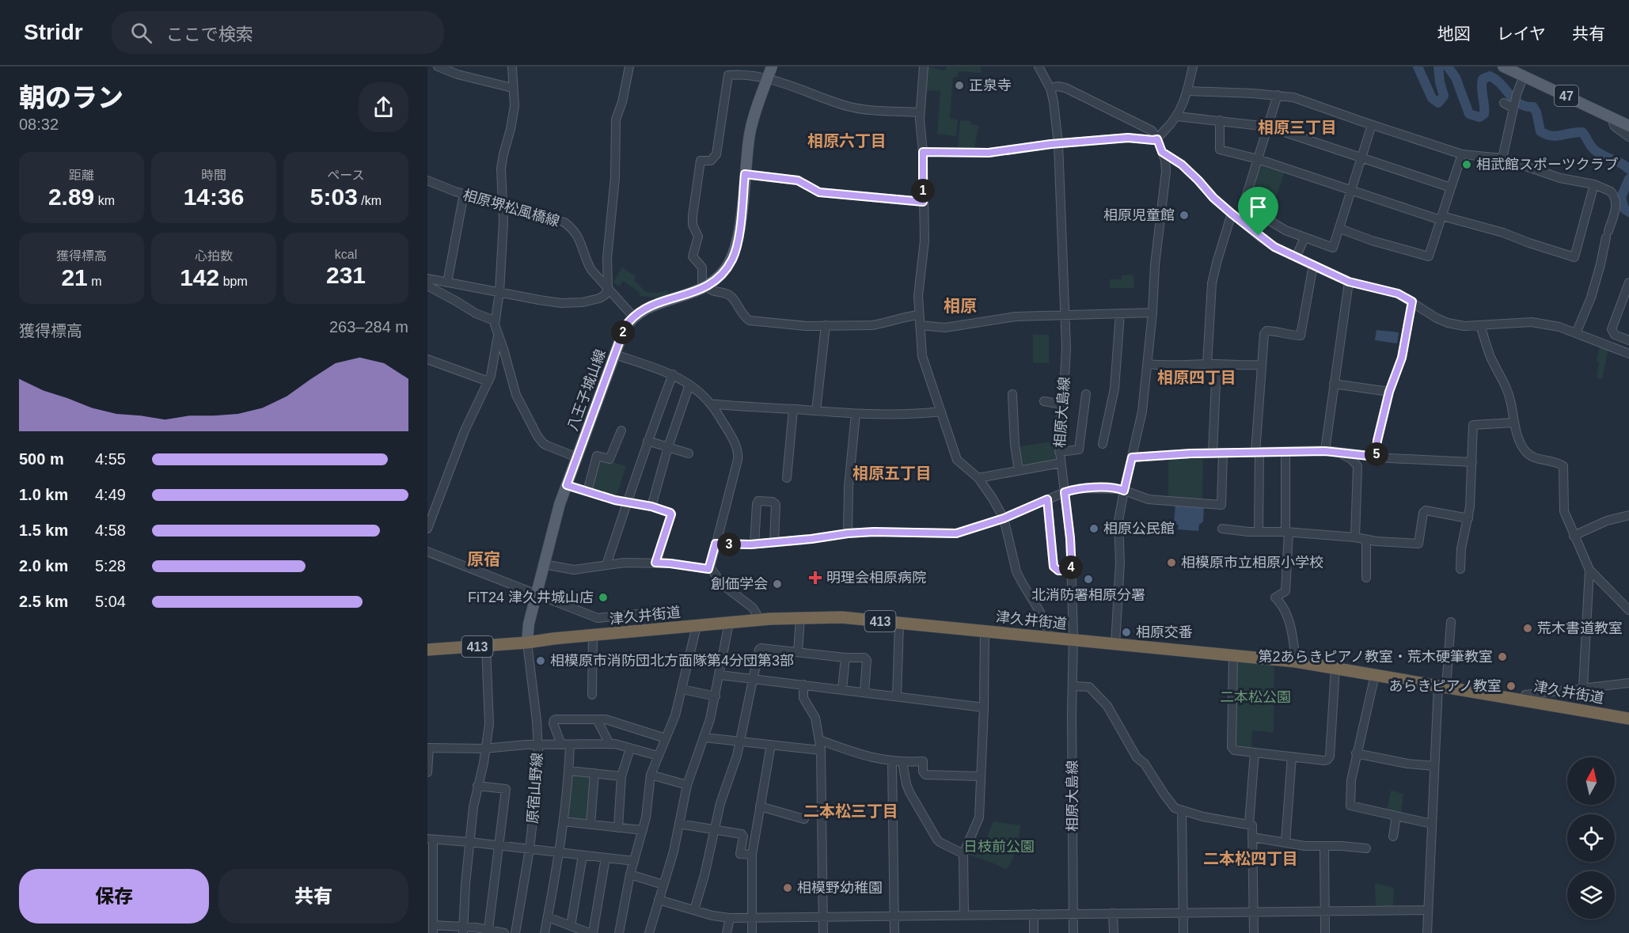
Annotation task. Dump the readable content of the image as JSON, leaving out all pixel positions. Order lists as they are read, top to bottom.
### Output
{
  "streets": {
    "highway": ["津久井街道", "413"],
    "main road": ["47", "八王子城山線"],
    "street": ["相原堺松風橋線", "相原大島線", "原宿山野線"]
  },
  "crossings": [
    ["相原堺松風橋線", "八王子城山線"],
    ["八王子城山線", "津久井街道"],
    ["八王子城山線", "原宿山野線"],
    ["相原大島線", "津久井街道"],
    ["津久井街道", "原宿山野線"]
  ],
  "districts": [
    "相原三丁目",
    "相原六丁目",
    "相原",
    "相原四丁目",
    "相原五丁目",
    "原宿",
    "二本松三丁目",
    "二本松四丁目"
  ],
  "parks": ["二本松公園", "日枝前公園"],
  "places": {
    "other": [
      "正泉寺",
      "相武館スポーツクラブ",
      "相原児童館",
      "相原公民館",
      "相模原市立相原小学校",
      "北消防署相原分署",
      "創価学会",
      "FiT24 津久井城山店",
      "荒木書道教室",
      "相原交番",
      "第2あらきピアノ教室・荒木硬筆教室",
      "相模原市消防団北方面隊第4分団第3部",
      "あらきピアノ教室",
      "相模野幼稚園"
    ],
    "health": ["明理会相原病院"]
  },
  "north": "top",
  "page": {
    "header": "Stridr",
    "search": "ここで検索",
    "nav": ["地図", "レイヤ", "共有"],
    "heading": ["朝のラン", "08:32"],
    "stats": [
      ["距離", "2.89 km"],
      ["時間", "14:36"],
      ["ペース", "5:03 /km"],
      ["獲得標高", "21 m"],
      ["心拍数", "142 bpm"],
      ["kcal", "231"]
    ],
    "pins": [
      "1",
      "2",
      "5",
      "3",
      "4"
    ],
    "chart": ["獲得標高", "263–284 m"],
    "list": [
      {
        "name": "500 m",
        "note": "4:55"
      },
      {
        "name": "1.0 km",
        "note": "4:49"
      },
      {
        "name": "1.5 km",
        "note": "4:58"
      },
      {
        "name": "2.0 km",
        "note": "5:28"
      },
      {
        "name": "2.5 km",
        "note": "5:04"
      }
    ],
    "buttons": ["保存", "共有"]
  }
}
